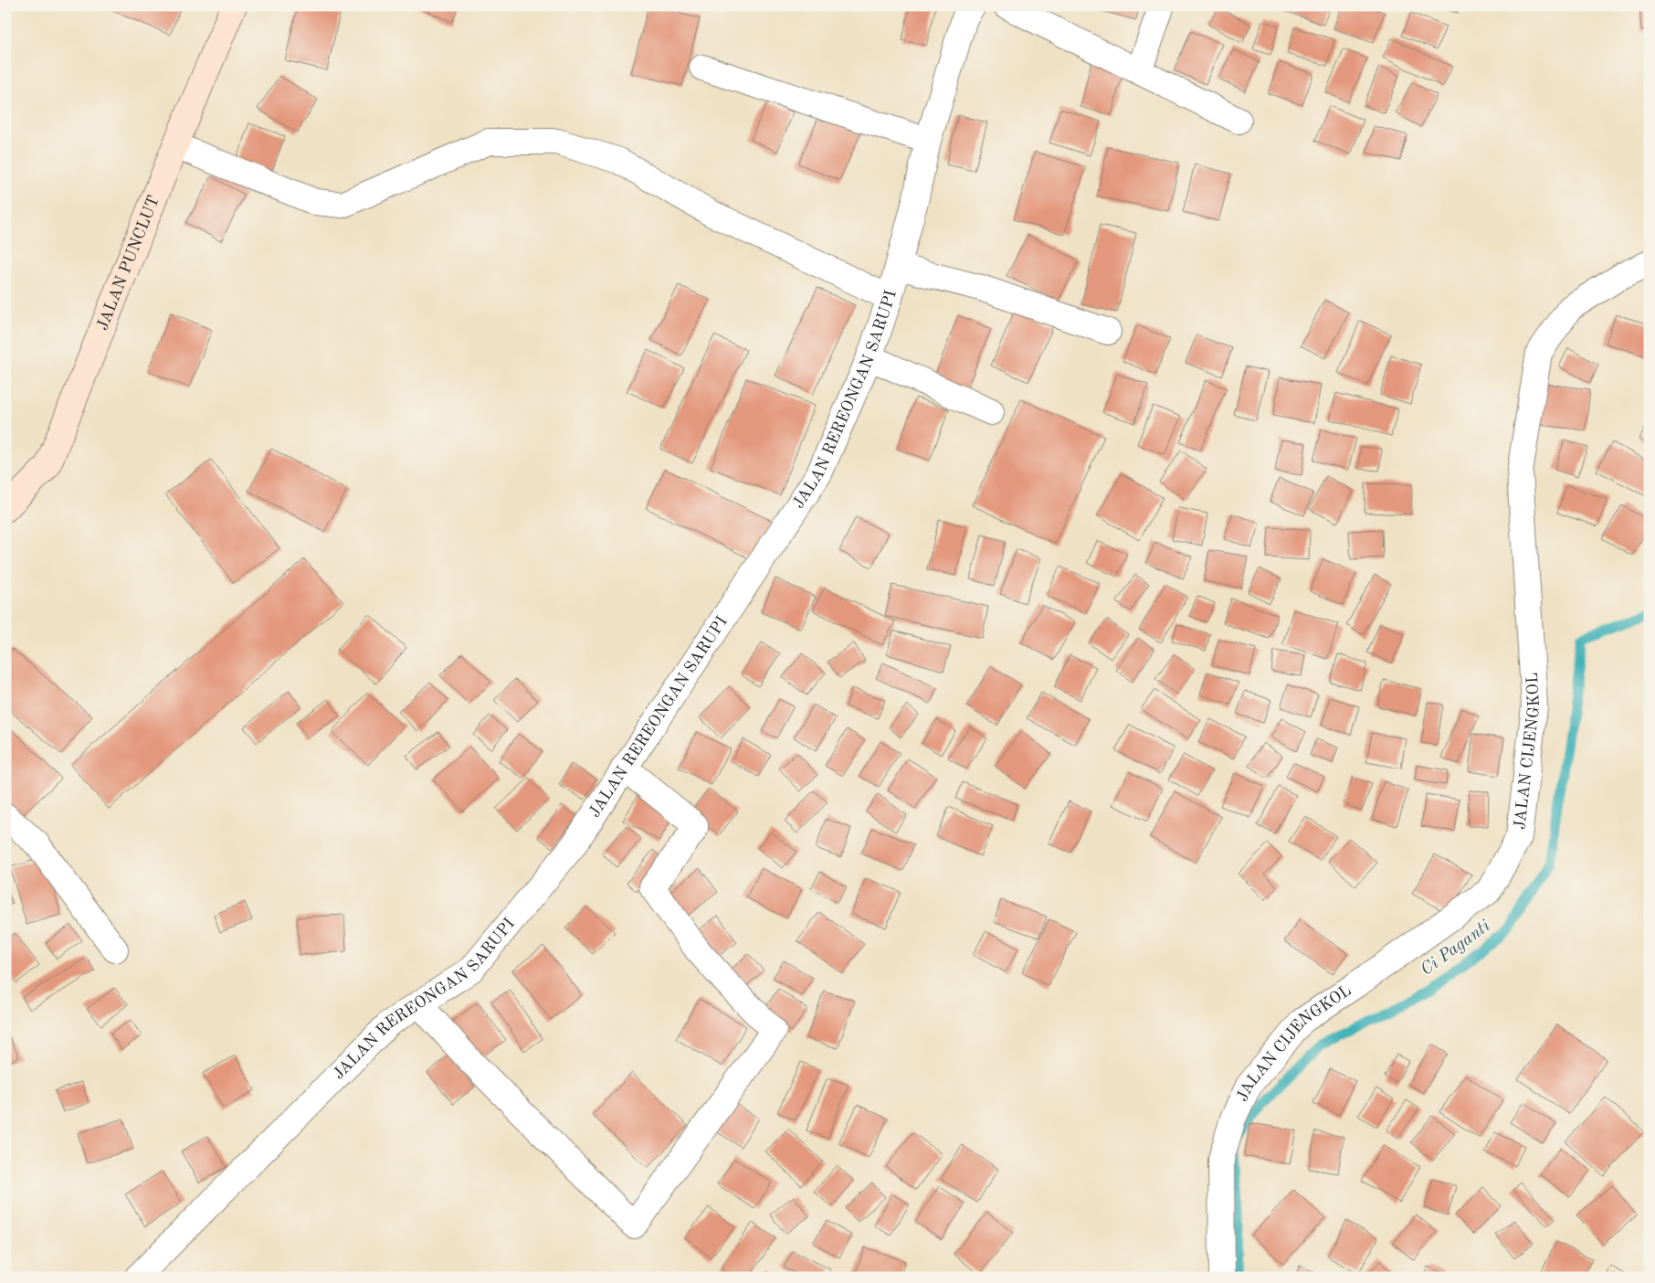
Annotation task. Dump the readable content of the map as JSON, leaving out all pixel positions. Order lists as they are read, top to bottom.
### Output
{
  "streets": {
    "main road": ["JALAN PUNCLUT"],
    "street": ["JALAN REREONGAN SARUPI", "JALAN CIJENGKOL"]
  },
  "water": ["Ci Paganti"]
}
